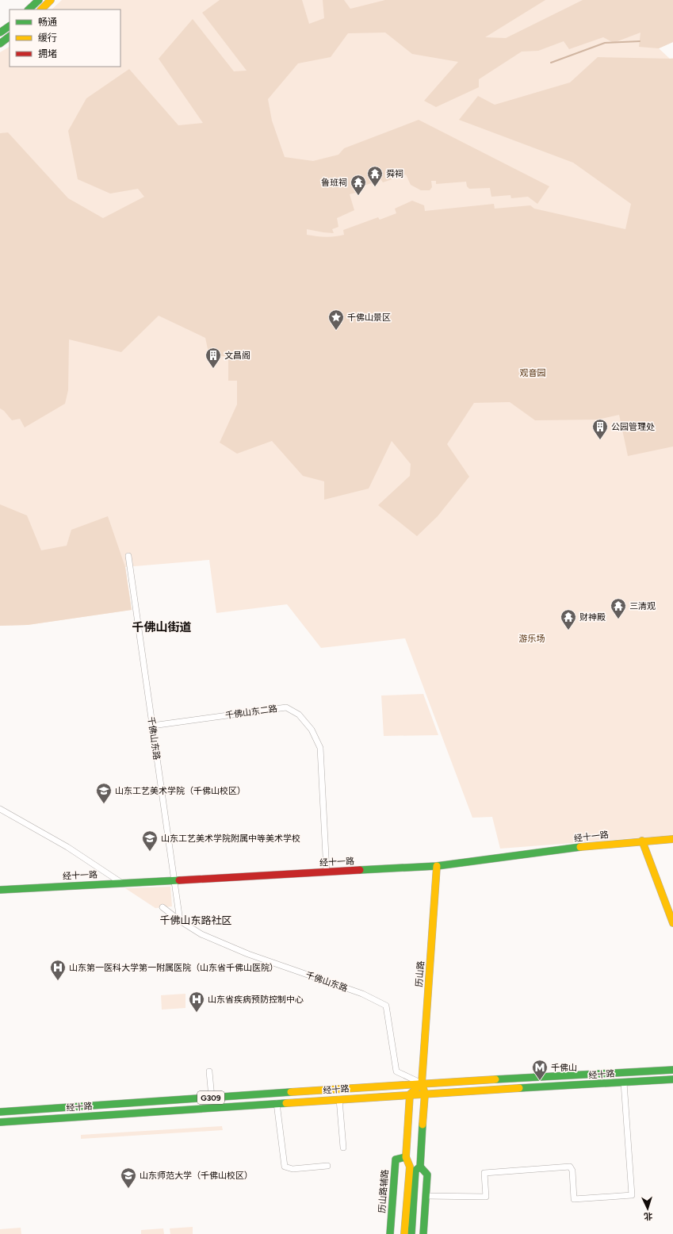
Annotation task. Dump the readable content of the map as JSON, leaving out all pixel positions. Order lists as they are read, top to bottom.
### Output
{
  "streets": {
    "main road": [
      "经十一路",
      "历山路",
      "经十路",
      "G309",
      "历山路辅路"
    ],
    "street": ["千佛山东二路", "千佛山东路"]
  },
  "crossings": [
    ["千佛山东二路", "千佛山东路"],
    ["千佛山东二路", "经十一路"],
    ["千佛山东路", "经十一路"],
    ["千佛山东路", "历山路"],
    ["千佛山东路", "经十路"],
    ["经十一路", "历山路"],
    ["历山路", "经十路"]
  ],
  "districts": ["千佛山街道", "千佛山东路社区"],
  "parks": ["观音园", "游乐场"],
  "places": {
    "temple": [
      "舜祠",
      "鲁班祠",
      "三清观",
      "财神殿"
    ],
    "place": ["千佛山景区"],
    "building": ["文昌阁", "公园管理处"],
    "school or university": ["山东工艺美术学院（千佛山校区）", "山东工艺美术学院附属中等美术学校", "山东师范大学（千佛山校区）"],
    "hospital": ["山东第一医科大学第一附属医院（山东省千佛山医院）", "山东省疾病预防控制中心"],
    "metro station": ["千佛山"]
  },
  "legend": ["畅通", "缓行", "拥堵"],
  "north": "bottom"
}
